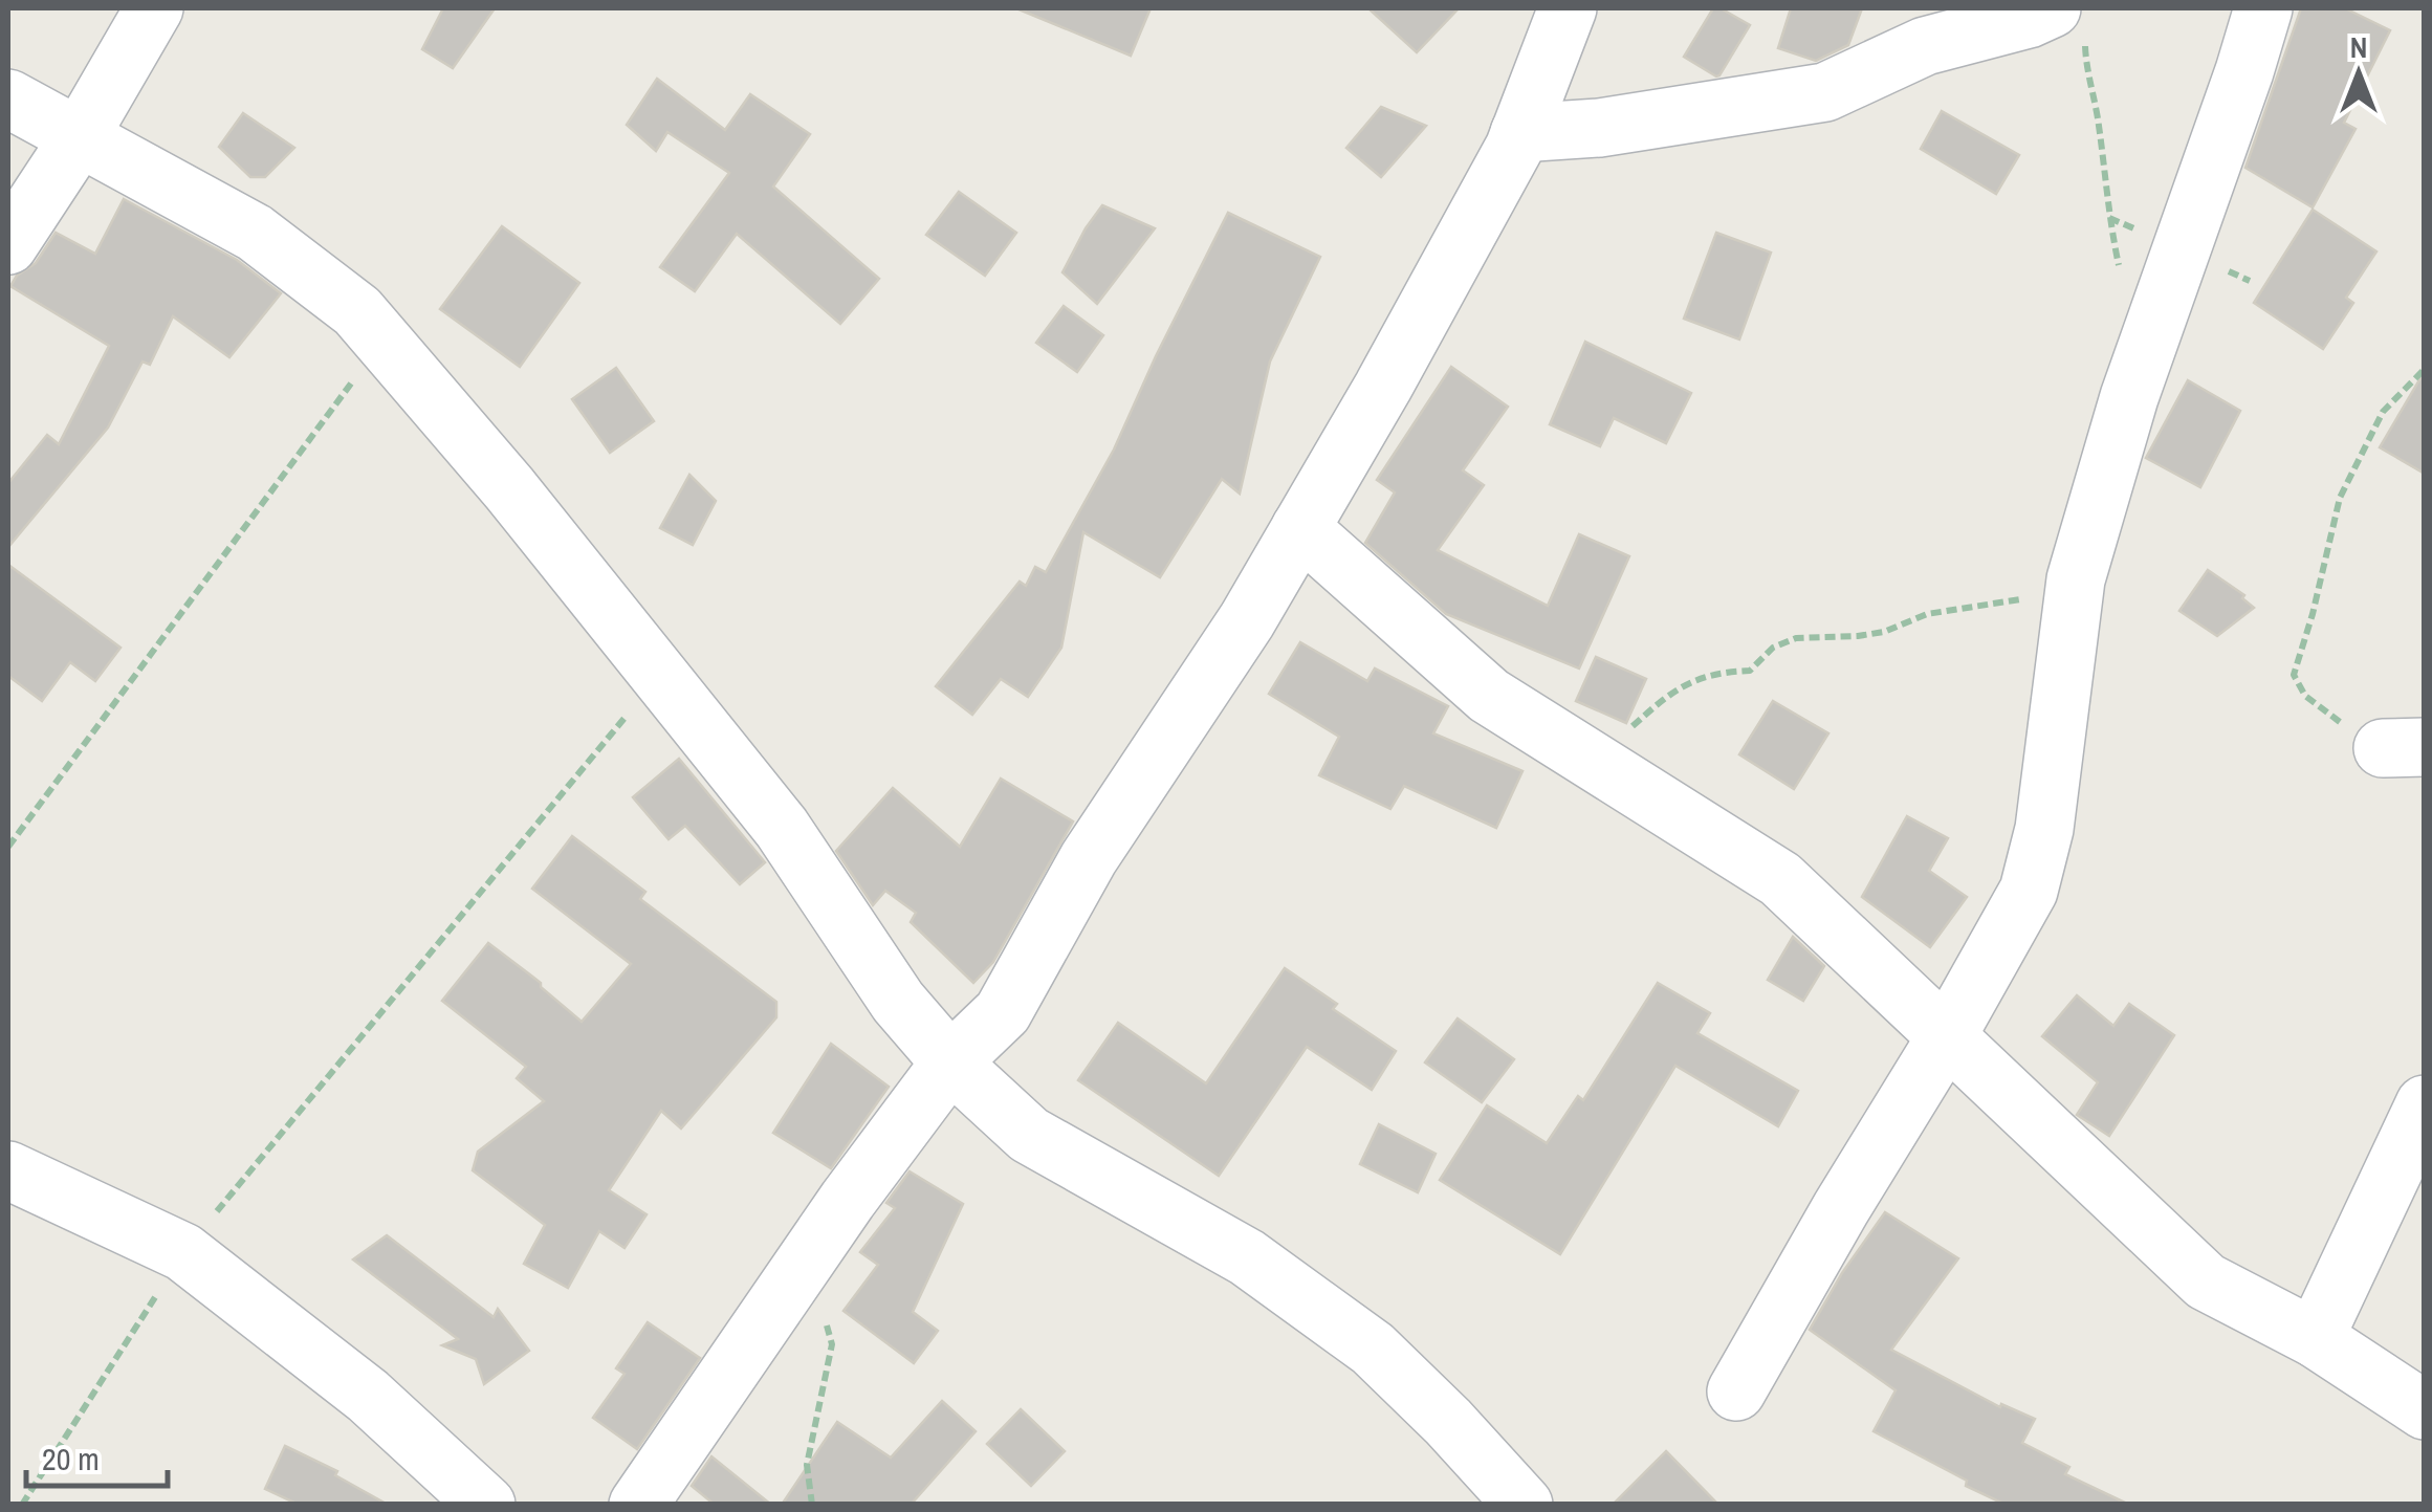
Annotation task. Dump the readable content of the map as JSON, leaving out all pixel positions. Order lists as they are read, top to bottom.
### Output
{
  "scale_bar": "20 m",
  "north": "top"
}
